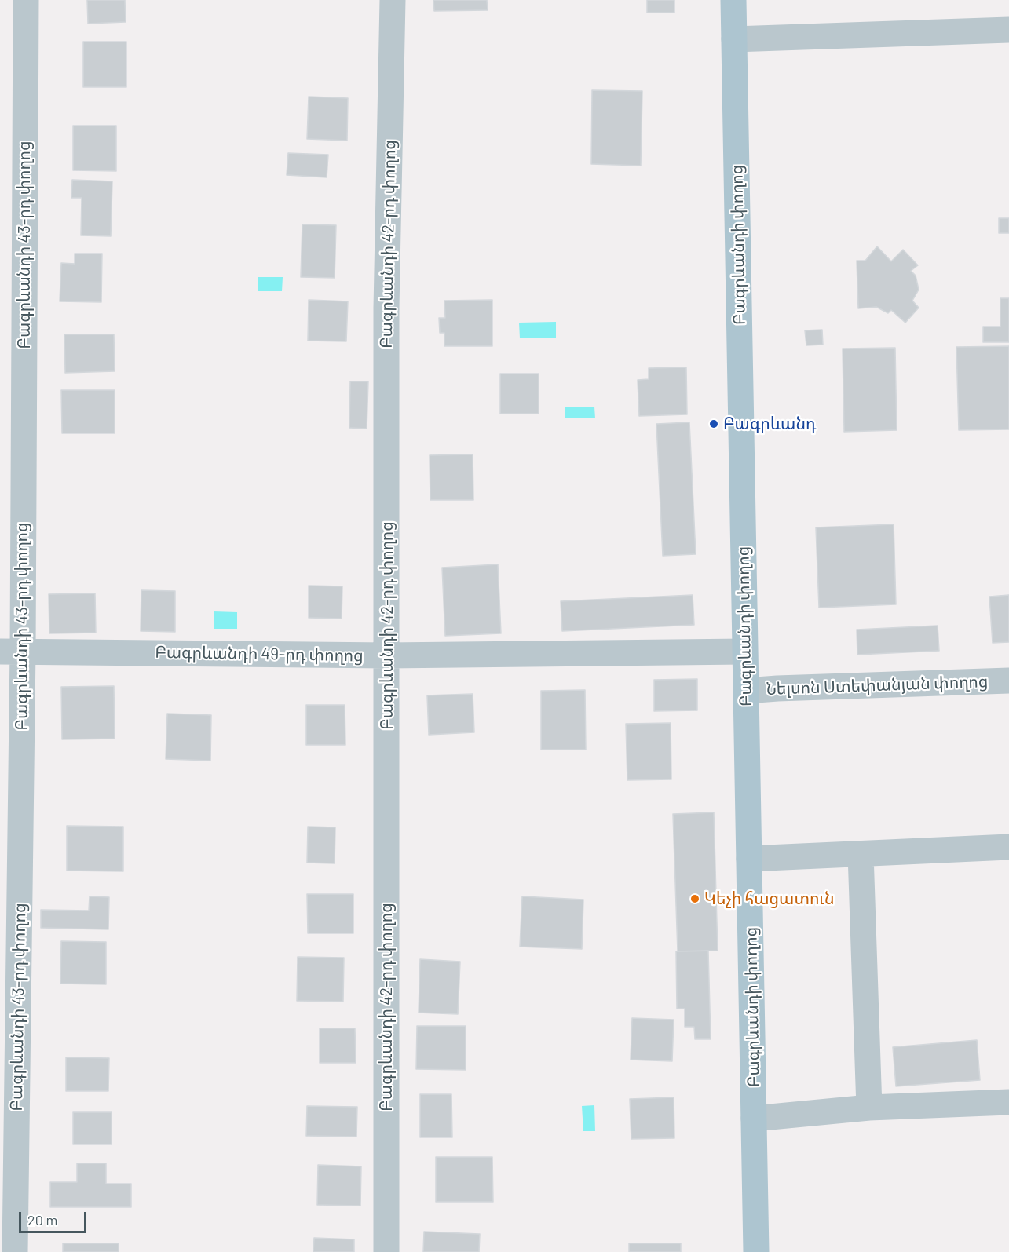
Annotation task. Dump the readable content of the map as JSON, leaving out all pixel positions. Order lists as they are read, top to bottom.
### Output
{
  "streets": {
    "main road": ["Բագրևանդի փողոց"],
    "street": [
      "Բագրևանդի 42-րդ փողոց",
      "Բագրևանդի 43-րդ փողոց",
      "Բագրևանդի 49-րդ փողոց",
      "Նելսոն Ստեփանյան փողոց"
    ]
  },
  "crossings": [
    ["Բագրևանդի 42-րդ փողոց", "Բագրևանդի 49-րդ փողոց"],
    ["Բագրևանդի 43-րդ փողոց", "Բագրևանդի 49-րդ փողոց"],
    ["Բագրևանդի փողոց", "Բագրևանդի 49-րդ փողոց"],
    ["Բագրևանդի փողոց", "Նելսոն Ստեփանյան փողոց"]
  ],
  "places": ["Բագրևանդ", "Կեչի հացատուն"],
  "scale_bar": "20 m"
}
